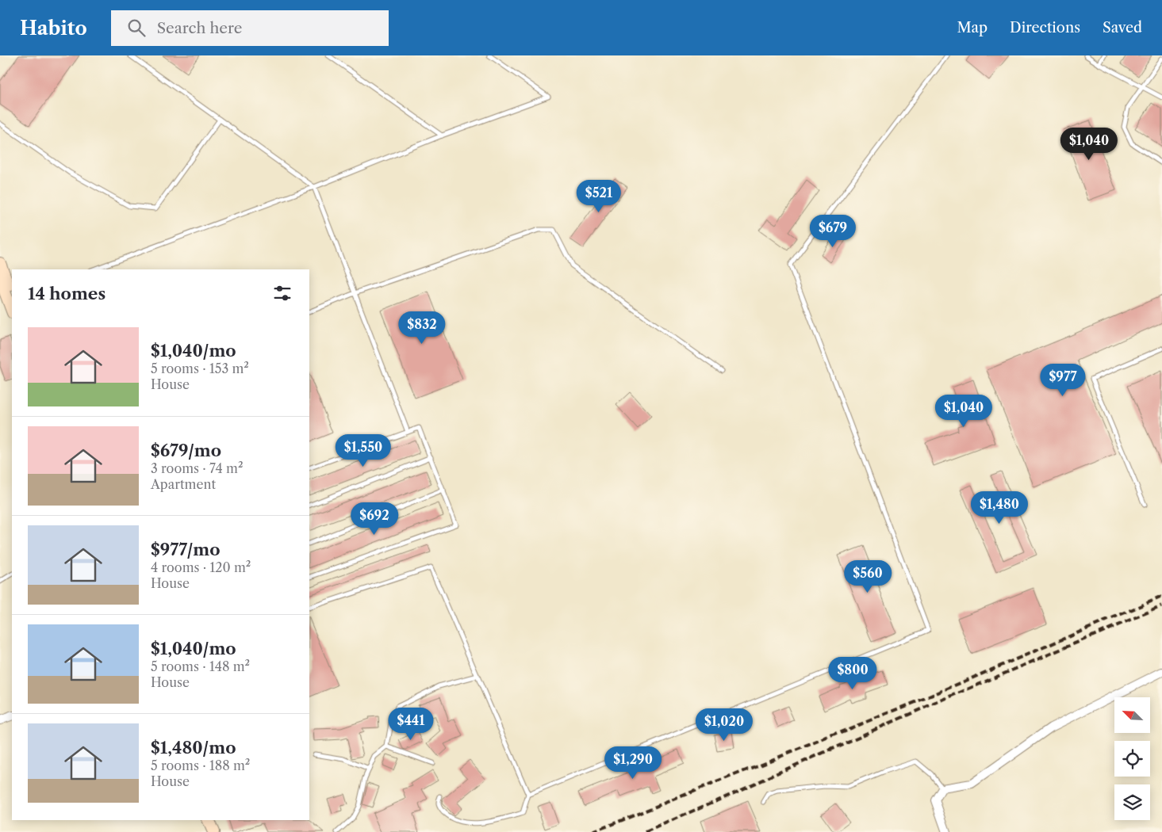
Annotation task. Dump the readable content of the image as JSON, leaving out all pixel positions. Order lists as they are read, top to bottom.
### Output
{
  "north": "top left",
  "page": {
    "header": "Habito",
    "search": "Search here",
    "nav": ["Map", "Directions", "Saved"],
    "price": [
      "$1,040",
      "$521",
      "$679",
      "$832",
      "$977",
      "$1,040",
      "$1,550",
      "$1,480",
      "$692",
      "$560",
      "$800",
      "$441",
      "$1,020",
      "$1,290"
    ],
    "heading": "14 homes",
    "list": [
      {
        "name": "$1,040/mo",
        "note": "5 rooms · 153 m² · House"
      },
      {
        "name": "$679/mo",
        "note": "3 rooms · 74 m² · Apartment"
      },
      {
        "name": "$977/mo",
        "note": "4 rooms · 120 m² · House"
      },
      {
        "name": "$1,040/mo",
        "note": "5 rooms · 148 m² · House"
      },
      {
        "name": "$1,480/mo",
        "note": "5 rooms · 188 m² · House"
      }
    ]
  }
}
